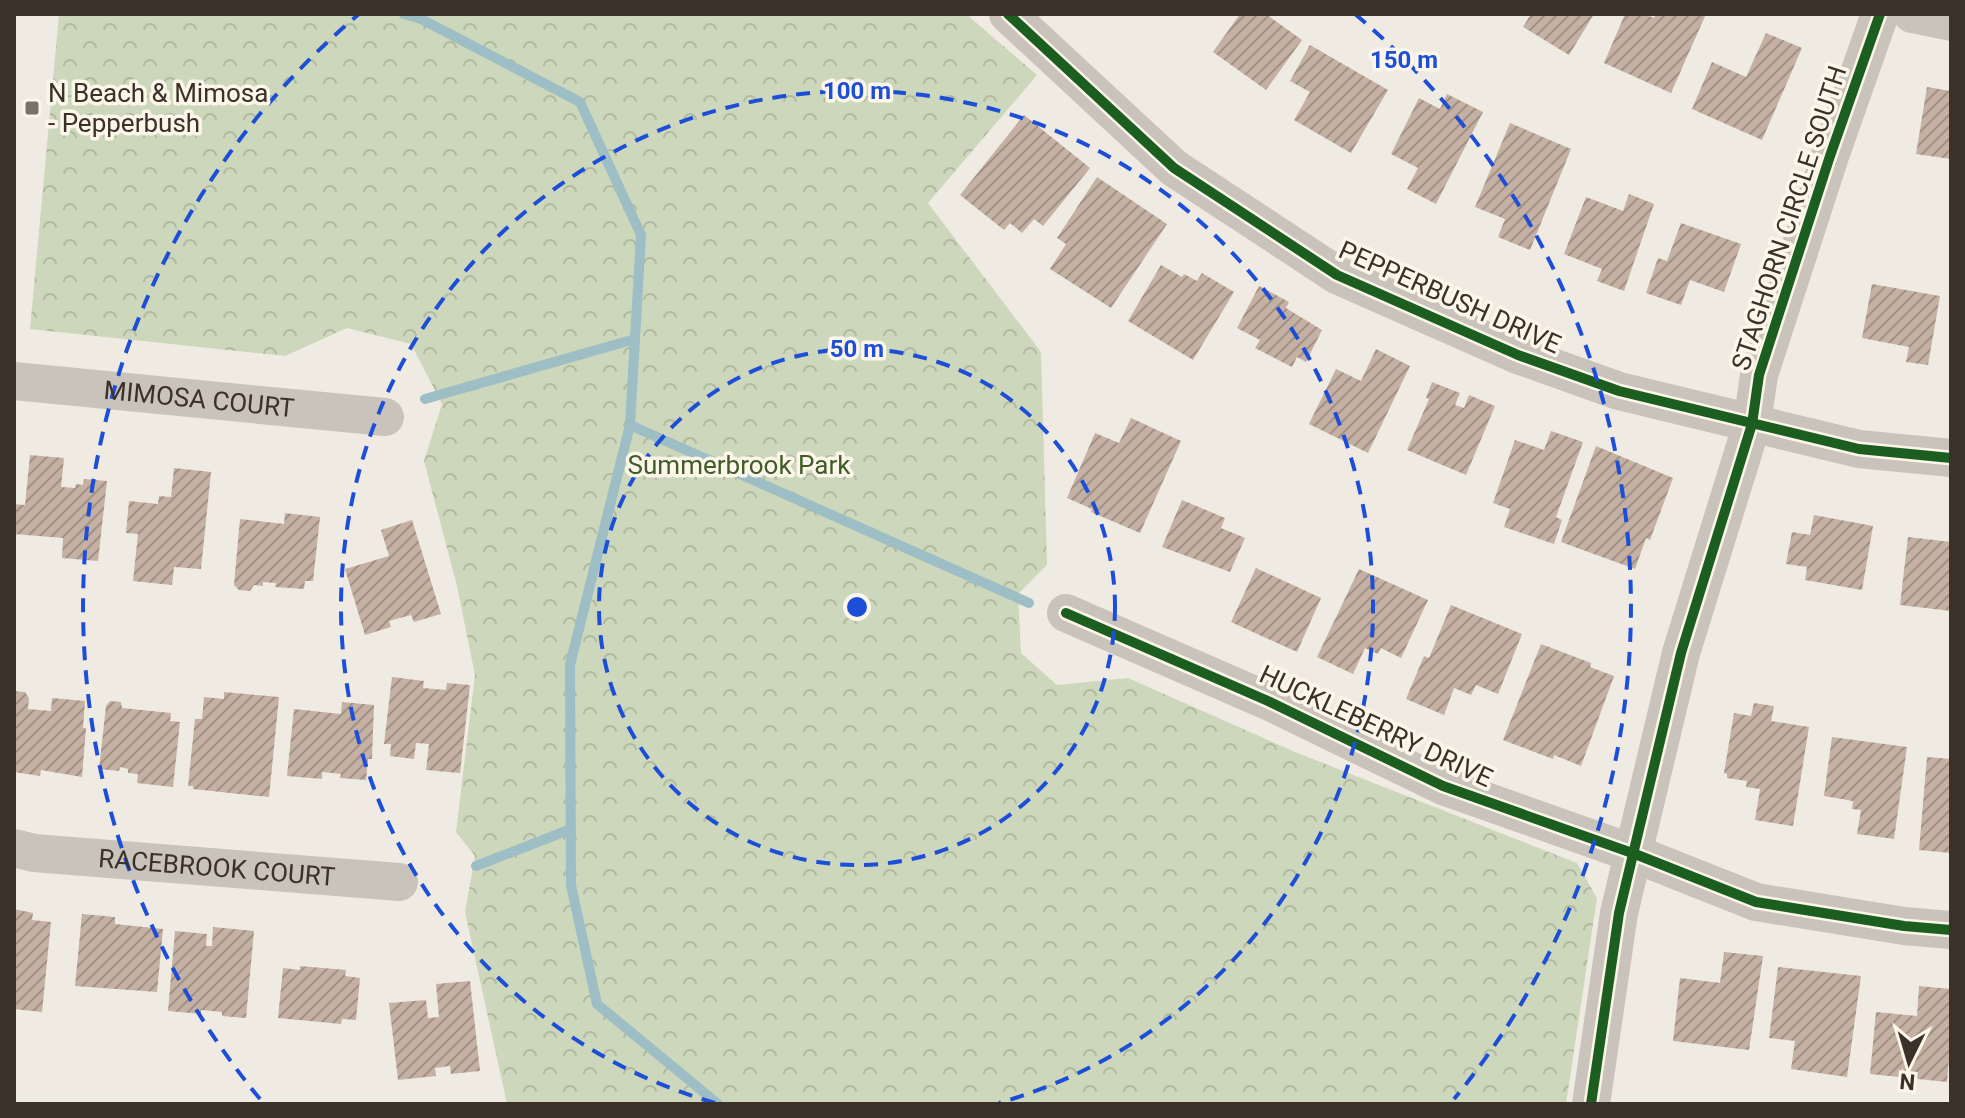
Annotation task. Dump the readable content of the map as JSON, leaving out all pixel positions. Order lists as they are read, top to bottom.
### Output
{
  "streets": {
    "street": [
      "STAGHORN CIRCLE SOUTH",
      "PEPPERBUSH DRIVE",
      "MIMOSA COURT",
      "HUCKLEBERRY DRIVE",
      "RACEBROOK COURT"
    ]
  },
  "crossings": [
    ["STAGHORN CIRCLE SOUTH", "PEPPERBUSH DRIVE"],
    ["STAGHORN CIRCLE SOUTH", "HUCKLEBERRY DRIVE"]
  ],
  "parks": ["Summerbrook Park"],
  "places": {
    "transit": ["N Beach & Mimosa - Pepperbush"]
  },
  "north": "bottom",
  "rings": ["150 m", "100 m", "50 m"]
}
